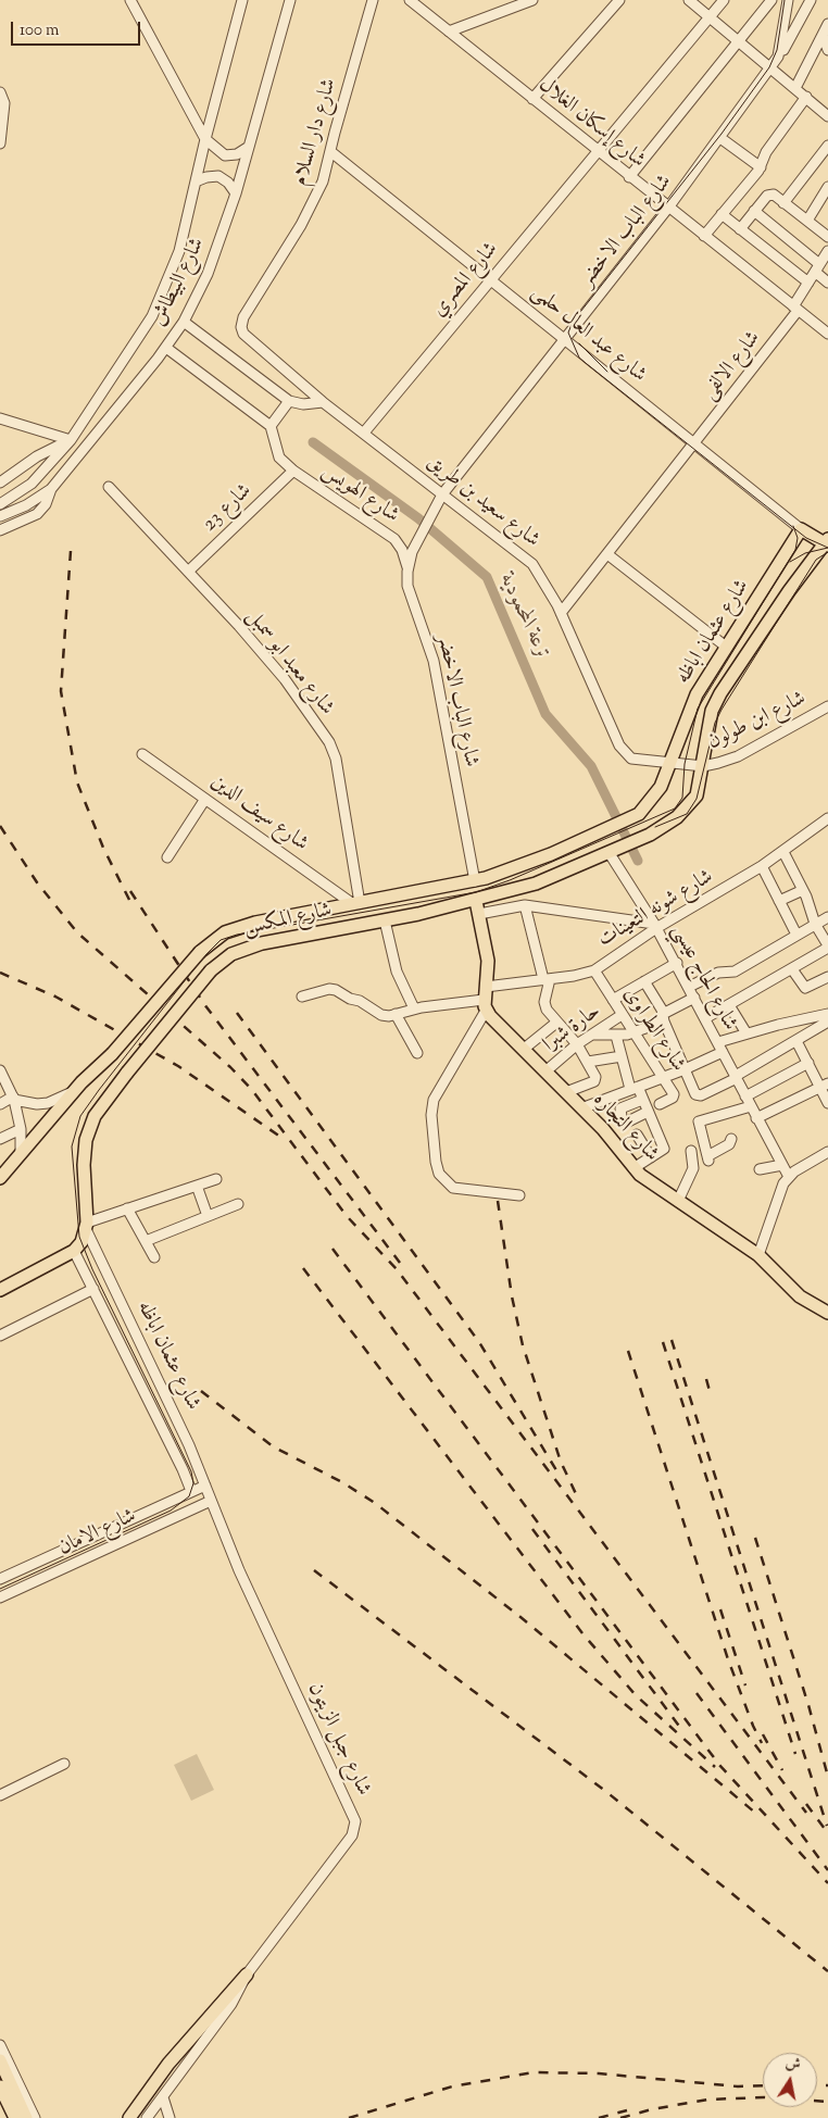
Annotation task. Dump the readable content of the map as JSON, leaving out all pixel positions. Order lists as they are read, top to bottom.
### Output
{
  "streets": {
    "main road": [
      "شارع عبد العال حلمى",
      "شارع عثمان اباظه",
      "شارع المكس",
      "شارع التجاره"
    ],
    "street": [
      "شارع إسكان الغلال",
      "شارع دار السلام",
      "شارع الباب الاخضر",
      "شارع المصري",
      "شارع البيطاش",
      "شارع الالفى",
      "شارع الهويس",
      "شارع سعيد بن طريق",
      "شارع 23",
      "شارع معبد ابو سمبل",
      "شارع ابن طولون",
      "شارع سيف الدين",
      "شارع شونه التعينات",
      "شارع الحاج عيسي",
      "حارة شبرا",
      "شارع الطراوى",
      "شارع الامان",
      "شارع جبل الزيتون"
    ]
  },
  "crossings": [
    ["شارع إسكان الغلال", "شارع الباب الاخضر"],
    ["شارع إسكان الغلال", "شارع المصري"],
    ["شارع إسكان الغلال", "شارع الالفى"],
    ["شارع دار السلام", "شارع عبد العال حلمى"],
    ["شارع دار السلام", "شارع سعيد بن طريق"],
    ["شارع الباب الاخضر", "شارع عبد العال حلمى"],
    ["شارع الباب الاخضر", "شارع الهويس"],
    ["شارع الباب الاخضر", "شارع سعيد بن طريق"],
    ["شارع الباب الاخضر", "شارع المكس"],
    ["شارع المصري", "شارع عبد العال حلمى"],
    ["شارع المصري", "شارع سعيد بن طريق"],
    ["شارع عبد العال حلمى", "شارع الالفى"],
    ["شارع عبد العال حلمى", "شارع عثمان اباظه"],
    ["شارع الالفى", "شارع سعيد بن طريق"],
    ["شارع الهويس", "شارع 23"],
    ["شارع سعيد بن طريق", "شارع عثمان اباظه"],
    ["شارع سعيد بن طريق", "شارع ابن طولون"],
    ["شارع سعيد بن طريق", "شارع المكس"],
    ["شارع 23", "شارع معبد ابو سمبل"],
    ["شارع عثمان اباظه", "شارع ابن طولون"],
    ["شارع عثمان اباظه", "شارع المكس"],
    ["شارع عثمان اباظه", "شارع الامان"],
    ["شارع عثمان اباظه", "شارع جبل الزيتون"],
    ["شارع معبد ابو سمبل", "شارع سيف الدين"],
    ["شارع معبد ابو سمبل", "شارع المكس"],
    ["شارع ابن طولون", "شارع المكس"],
    ["شارع سيف الدين", "شارع المكس"],
    ["شارع شونه التعينات", "شارع الحاج عيسي"],
    ["شارع شونه التعينات", "شارع الطراوى"],
    ["حارة شبرا", "شارع الطراوى"],
    ["حارة شبرا", "شارع التجاره"],
    ["شارع الامان", "شارع جبل الزيتون"]
  ],
  "water": ["ترعة المحمودية"],
  "scale_bar": "100 m",
  "north": "top"
}
